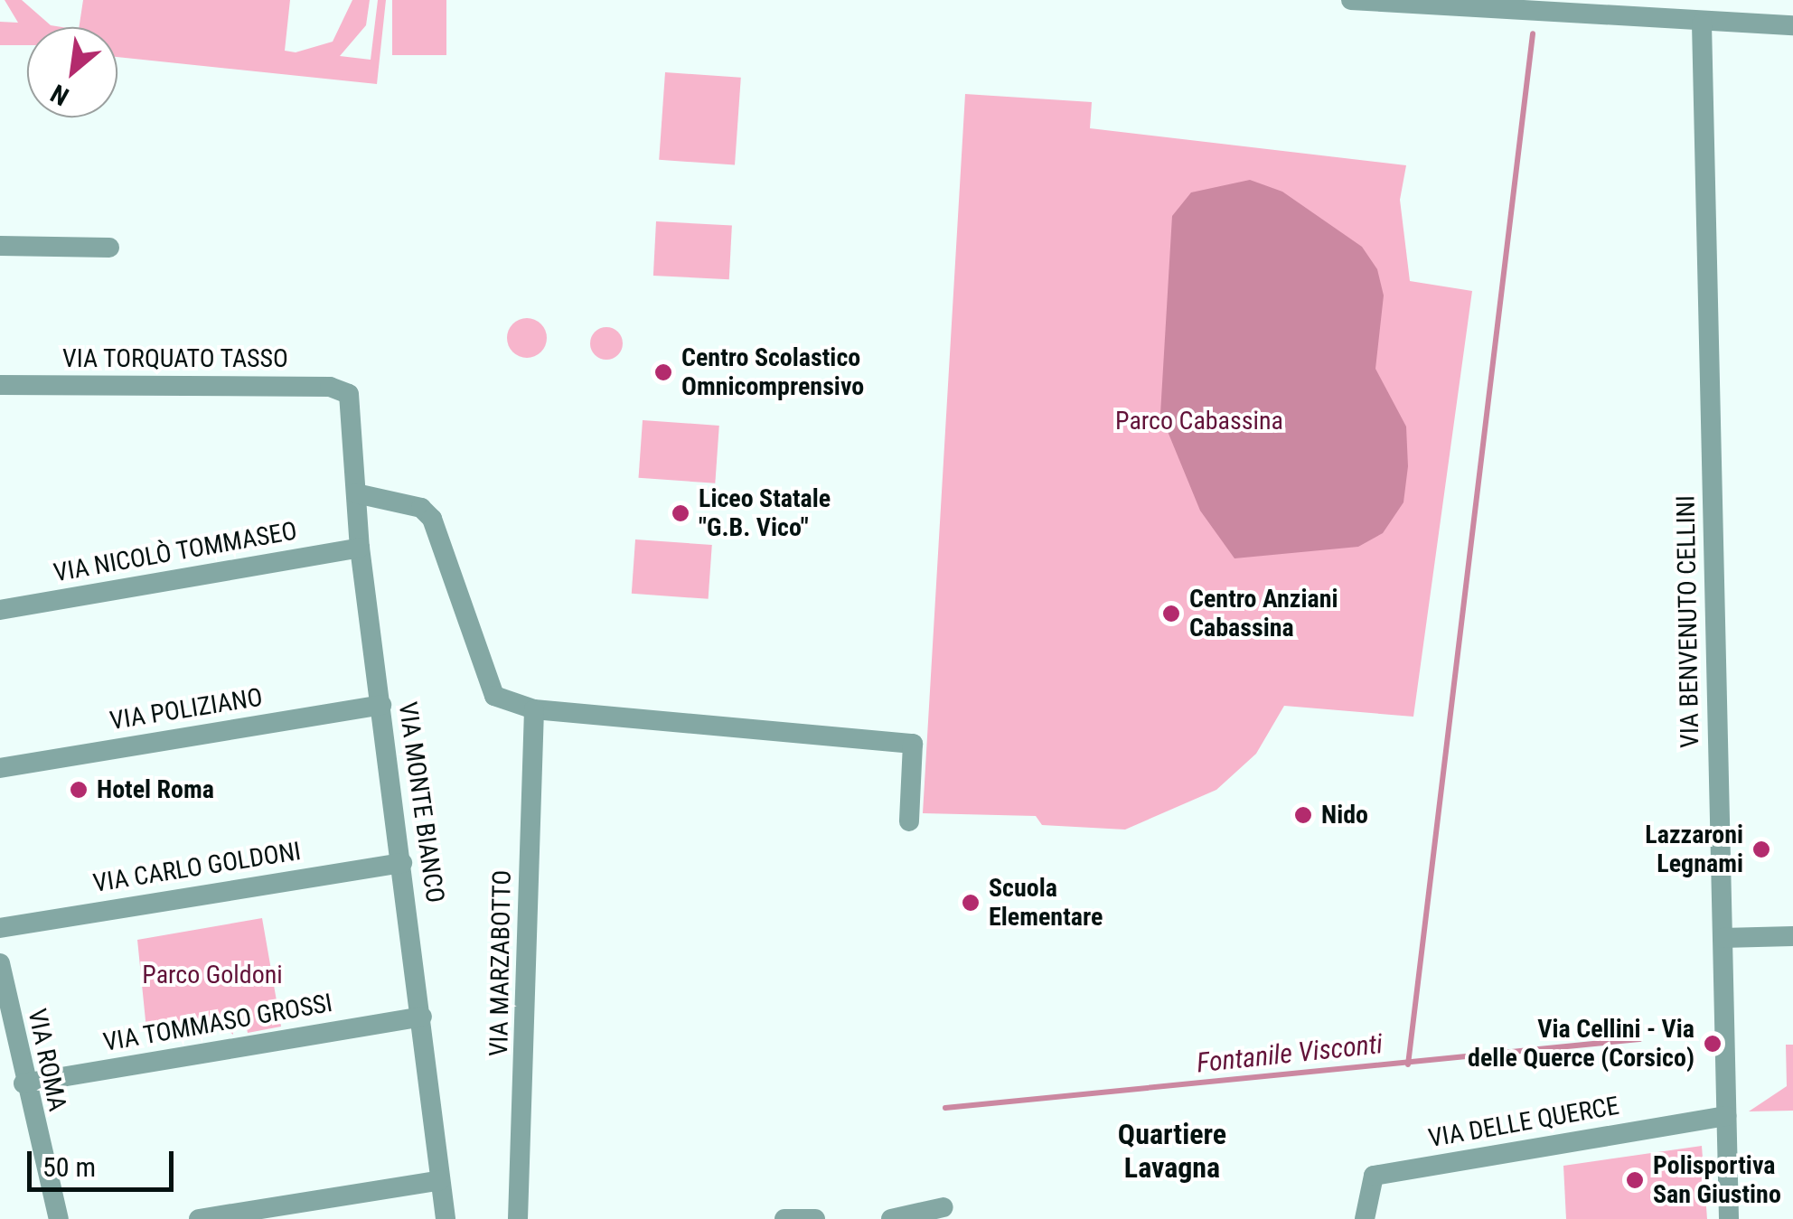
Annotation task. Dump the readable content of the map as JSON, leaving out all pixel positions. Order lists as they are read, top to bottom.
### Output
{
  "streets": {
    "street": [
      "VIA TORQUATO TASSO",
      "VIA NICOLÒ TOMMASEO",
      "VIA BENVENUTO CELLINI",
      "VIA POLIZIANO",
      "VIA MONTE BIANCO",
      "VIA CARLO GOLDONI",
      "VIA MARZABOTTO",
      "VIA TOMMASO GROSSI",
      "VIA ROMA",
      "VIA DELLE QUERCE"
    ]
  },
  "crossings": [
    ["VIA TORQUATO TASSO", "VIA MONTE BIANCO"],
    ["VIA NICOLÒ TOMMASEO", "VIA MONTE BIANCO"],
    ["VIA BENVENUTO CELLINI", "VIA DELLE QUERCE"],
    ["VIA POLIZIANO", "VIA MONTE BIANCO"],
    ["VIA MONTE BIANCO", "VIA CARLO GOLDONI"],
    ["VIA MONTE BIANCO", "VIA TOMMASO GROSSI"],
    ["VIA TOMMASO GROSSI", "VIA ROMA"]
  ],
  "districts": ["Quartiere Lavagna"],
  "water": ["Fontanile Visconti"],
  "parks": ["Parco Cabassina", "Parco Goldoni"],
  "places": [
    "Centro Scolastico Omnicomprensivo",
    "Liceo Statale \"G.B. Vico\"",
    "Centro Anziani Cabassina",
    "Hotel Roma",
    "Nido",
    "Lazzaroni Legnami",
    "Scuola Elementare",
    "Via Cellini - Via delle Querce (Corsico)",
    "Polisportiva San Giustino"
  ],
  "scale_bar": "50 m",
  "north": "bottom left"
}
